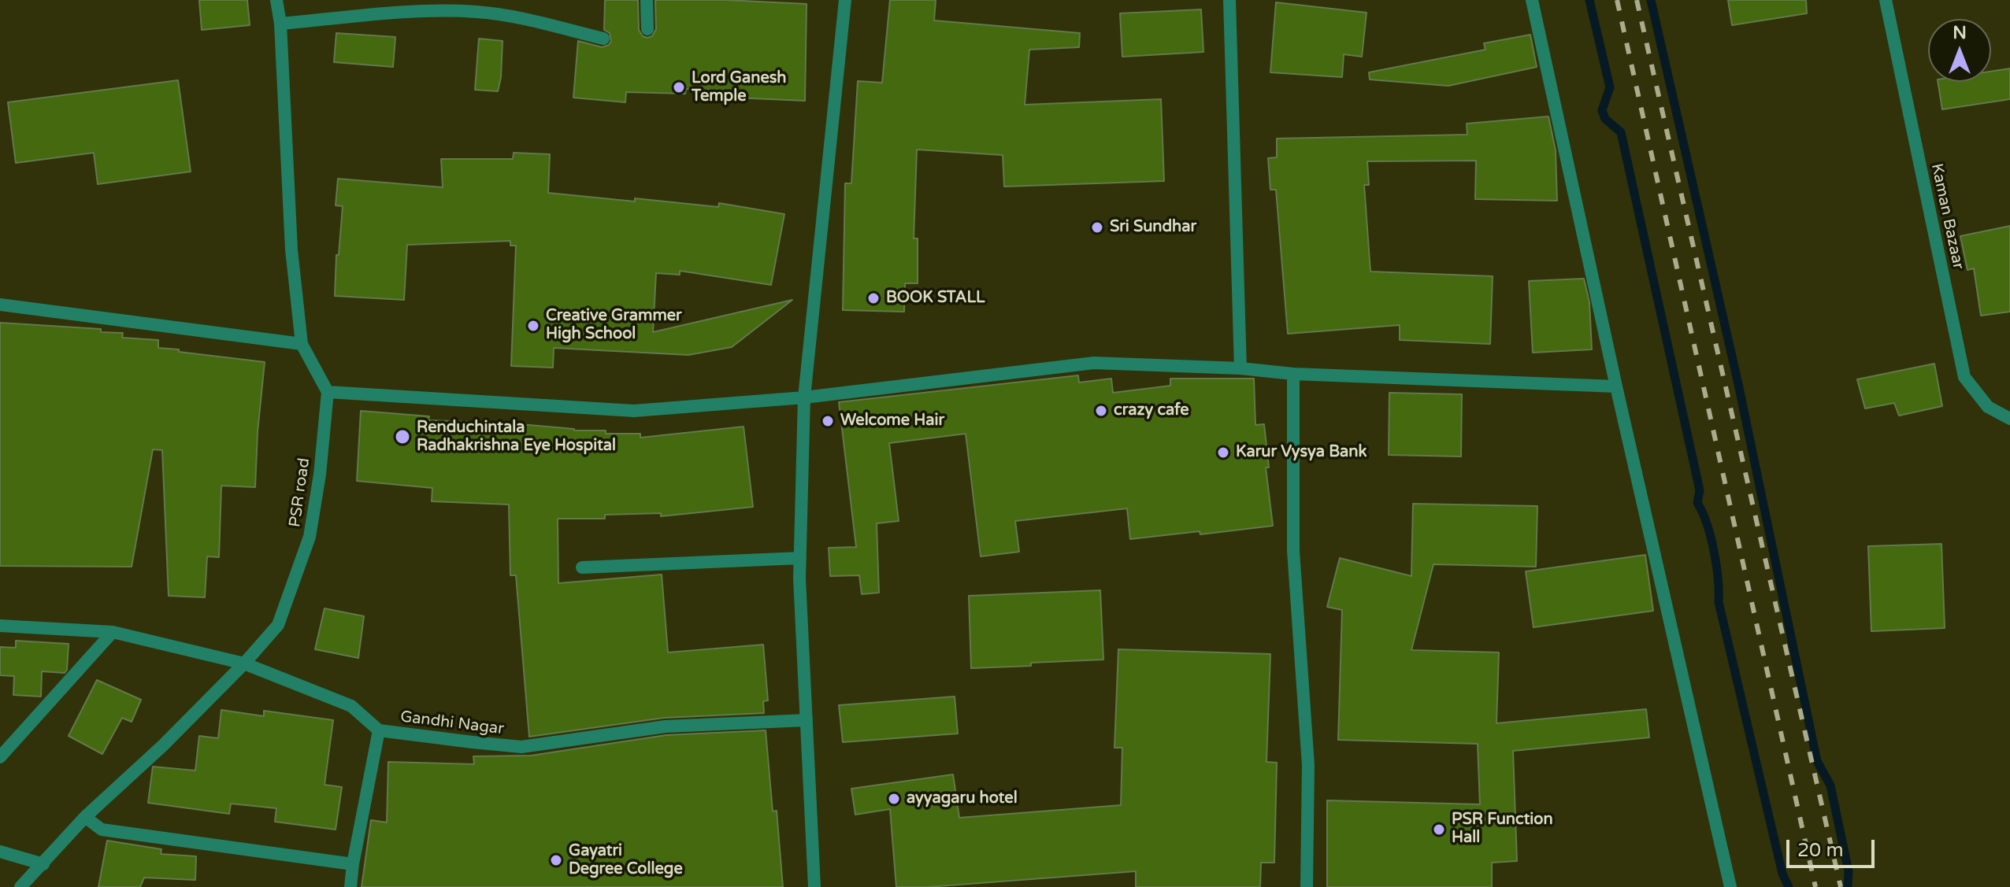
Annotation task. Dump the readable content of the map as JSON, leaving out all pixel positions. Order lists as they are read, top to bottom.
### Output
{
  "streets": {
    "street": ["Kaman Bazaar", "PSR road", "Gandhi Nagar"]
  },
  "crossings": [
    ["PSR road", "Gandhi Nagar"]
  ],
  "places": [
    "Lord Ganesh Temple",
    "Sri Sundhar",
    "BOOK STALL",
    "Creative Grammer High School",
    "crazy cafe",
    "Welcome Hair",
    "Renduchintala Radhakrishna Eye Hospital",
    "Karur Vysya Bank",
    "ayyagaru hotel",
    "PSR Function Hall",
    "Gayatri Degree College"
  ],
  "scale_bar": "20 m",
  "north": "top"
}
